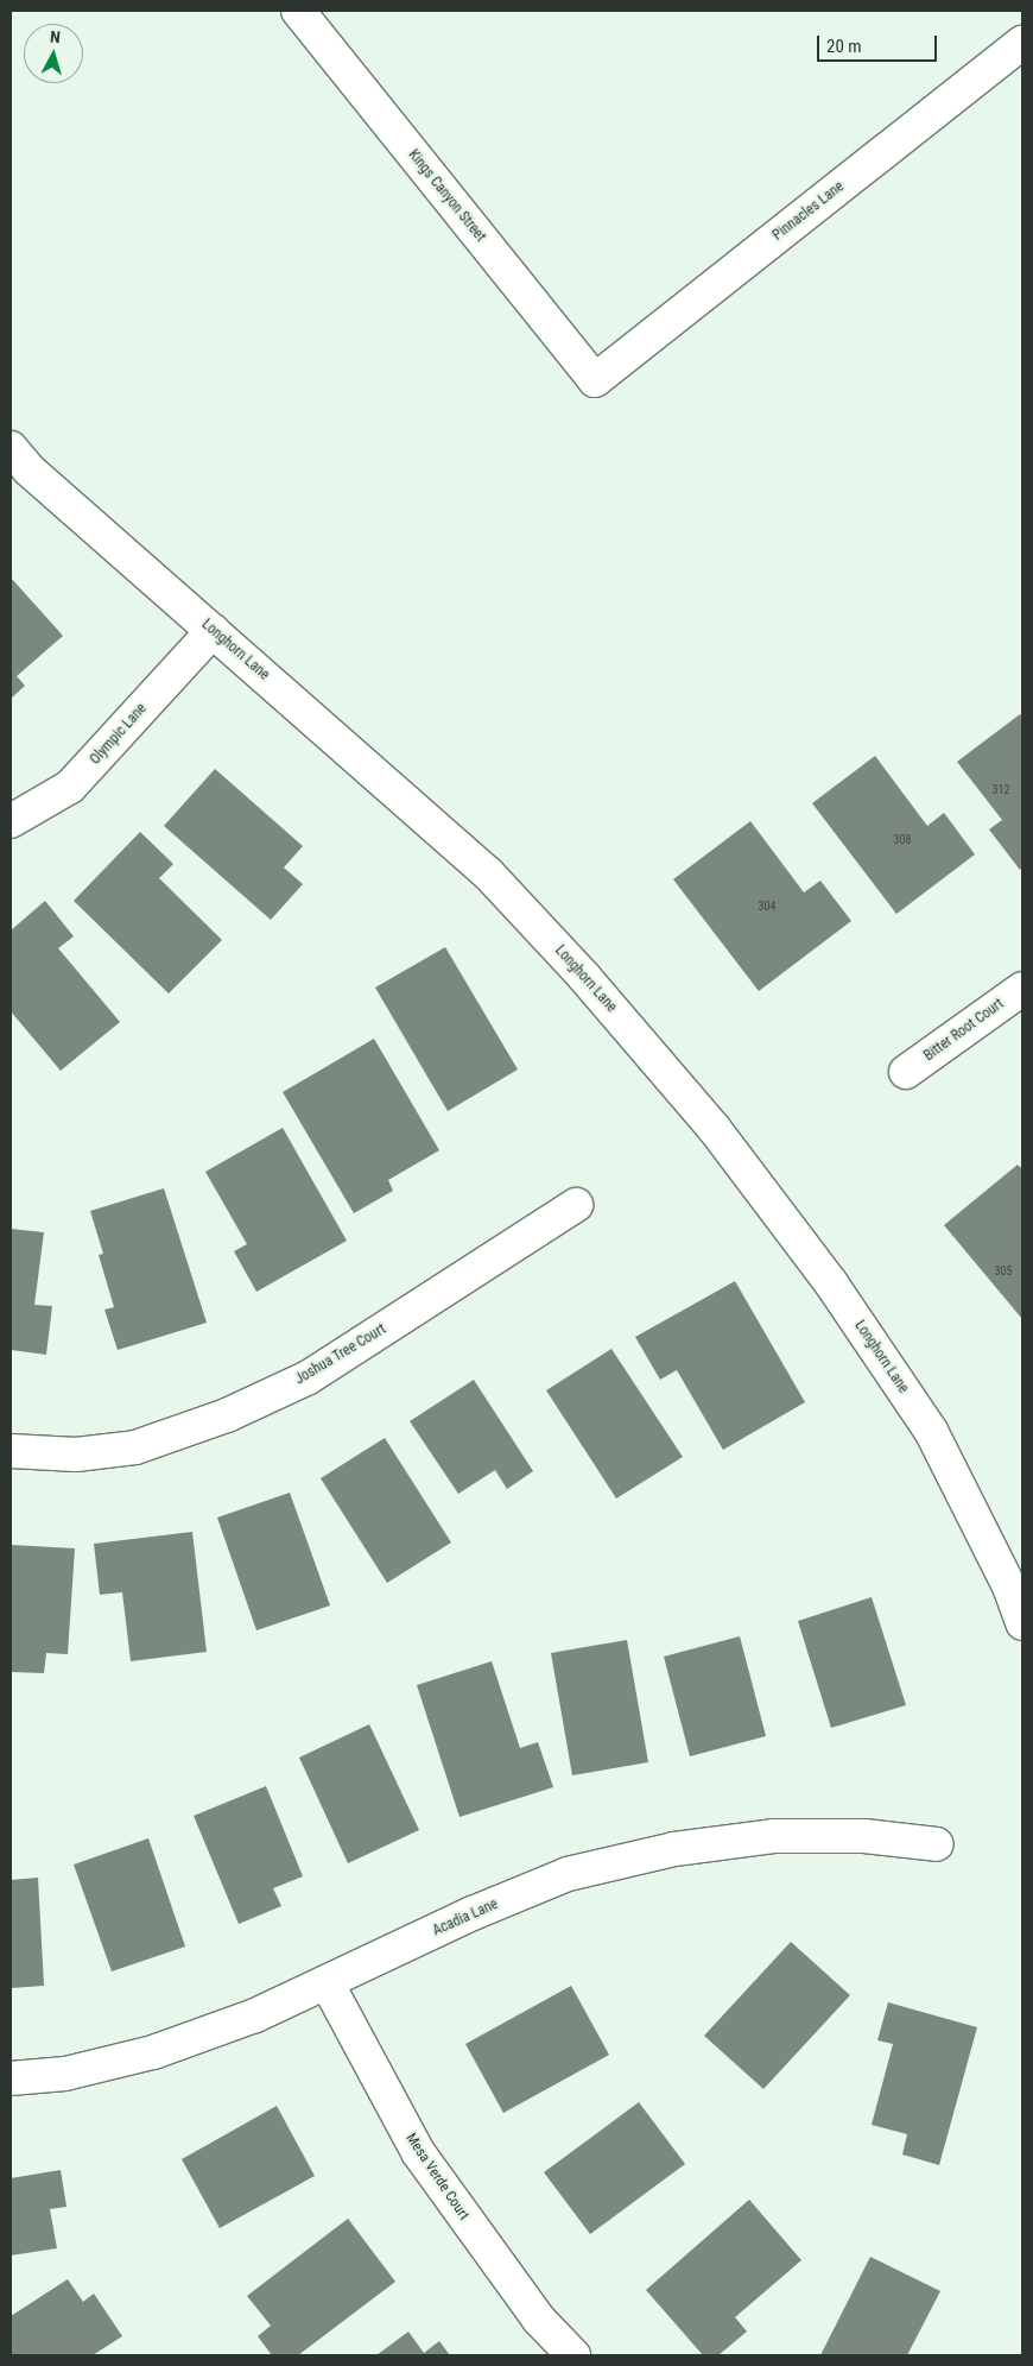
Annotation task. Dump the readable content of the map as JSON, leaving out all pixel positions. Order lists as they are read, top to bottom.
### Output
{
  "streets": {
    "street": [
      "Kings Canyon Street",
      "Pinnacles Lane",
      "Longhorn Lane",
      "Olympic Lane",
      "Bitter Root Court",
      "Joshua Tree Court",
      "Acadia Lane",
      "Mesa Verde Court"
    ]
  },
  "crossings": [
    ["Kings Canyon Street", "Pinnacles Lane"],
    ["Longhorn Lane", "Olympic Lane"],
    ["Acadia Lane", "Mesa Verde Court"]
  ],
  "house_numbers": [
    "312",
    "308",
    "304",
    "305"
  ],
  "scale_bar": "20 m",
  "north": "top"
}
